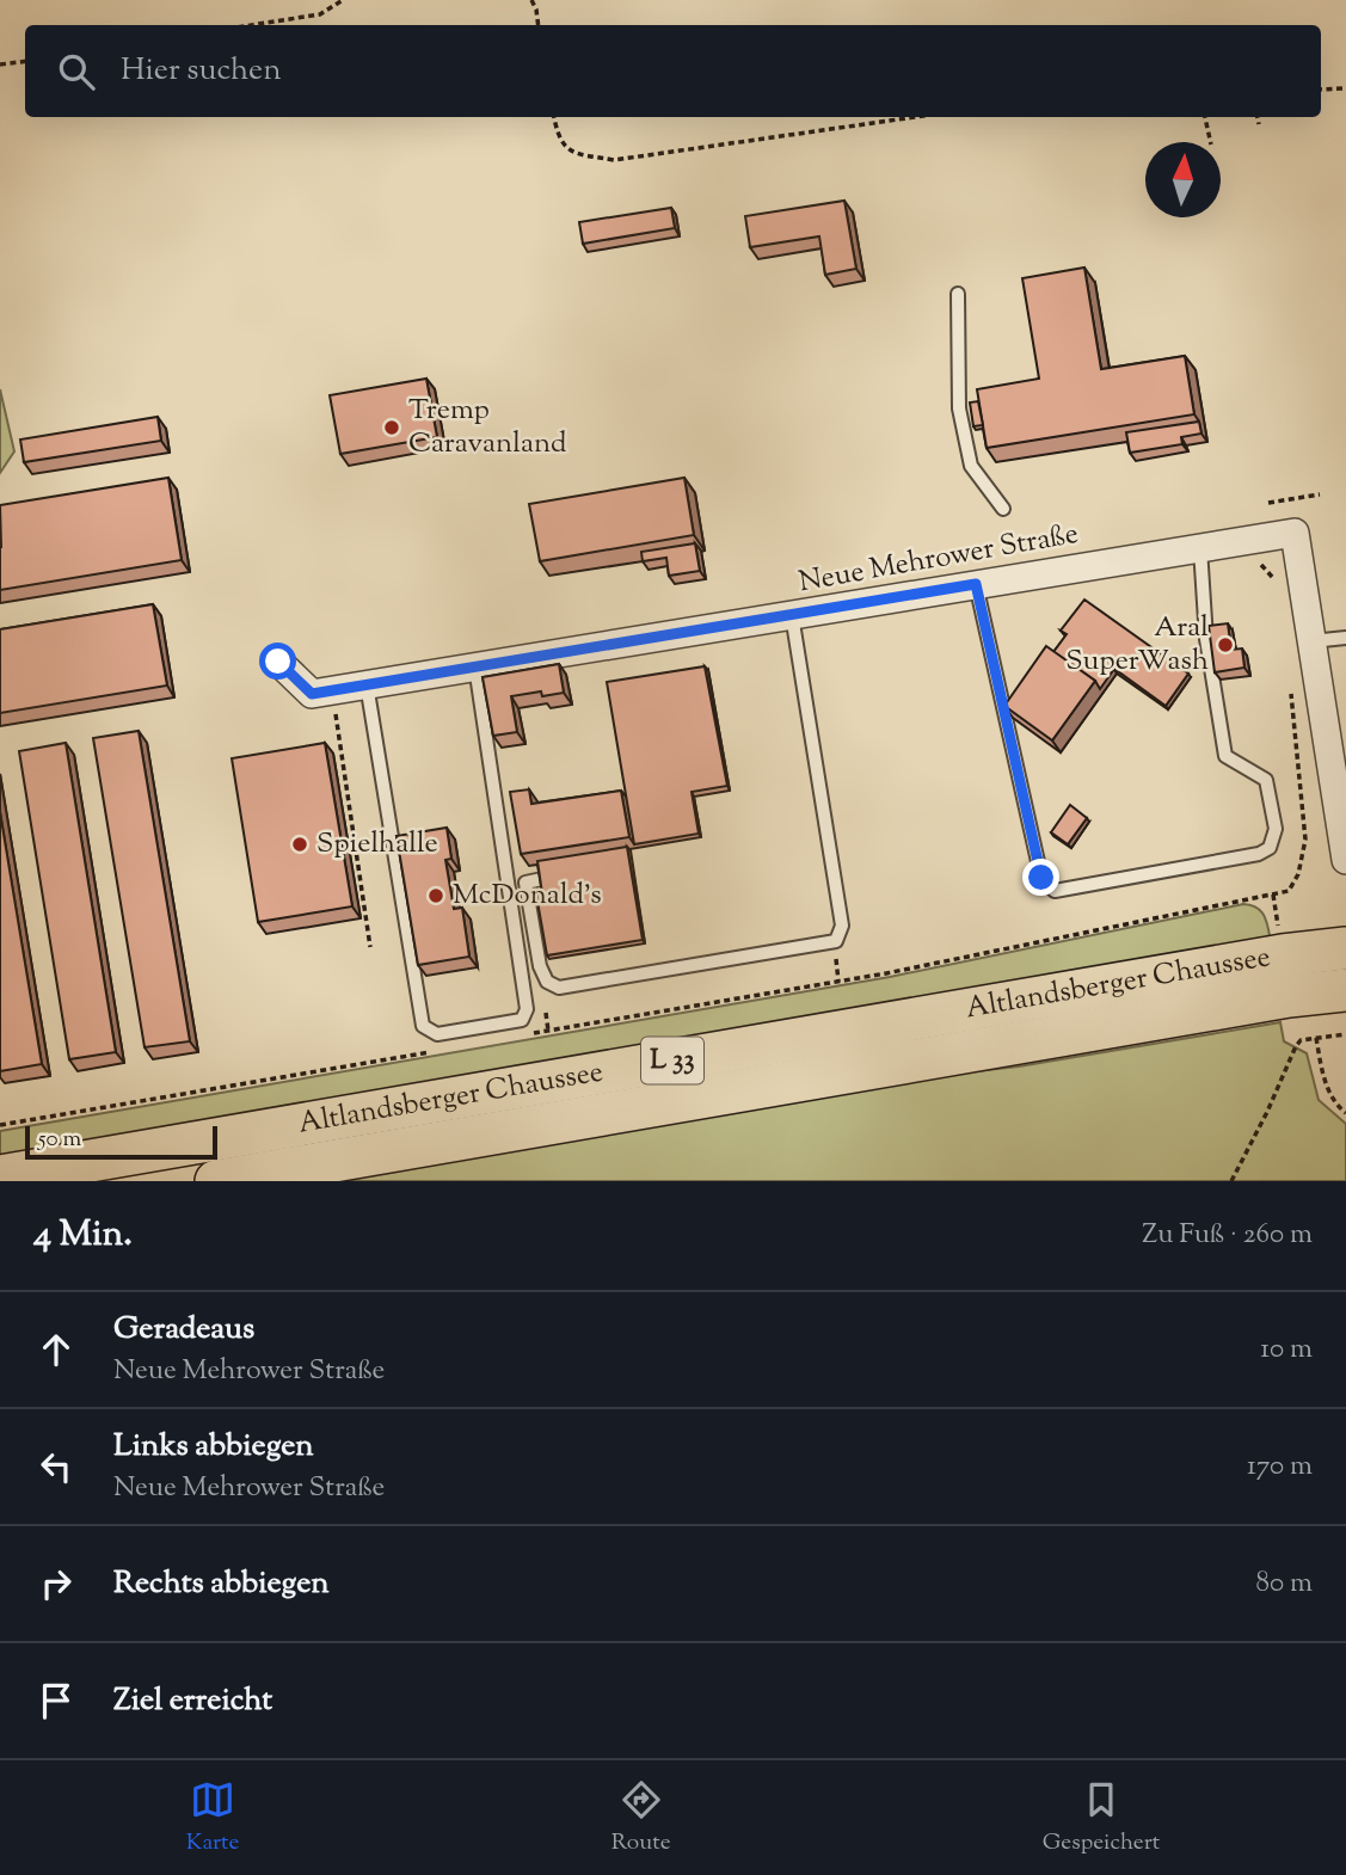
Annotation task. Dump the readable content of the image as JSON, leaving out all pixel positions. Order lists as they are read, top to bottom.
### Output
{
  "streets": {
    "main road": ["Altlandsberger Chaussee", "L 33"],
    "street": ["Neue Mehrower Straße"]
  },
  "places": [
    "Tremp Caravanland",
    "Aral SuperWash",
    "Spielhalle",
    "McDonald's"
  ],
  "scale_bar": "50 m",
  "north": "top",
  "page": {
    "search": "Hier suchen",
    "scale": "50 m",
    "heading": ["4 Min.", "Zu Fuß · 260 m"],
    "list": [
      ["Geradeaus", "Neue Mehrower Straße", "10 m"],
      ["Links abbiegen", "Neue Mehrower Straße", "170 m"],
      ["Rechts abbiegen", "80 m"],
      "Ziel erreicht"
    ],
    "nav": ["Karte", "Route", "Gespeichert"]
  }
}
